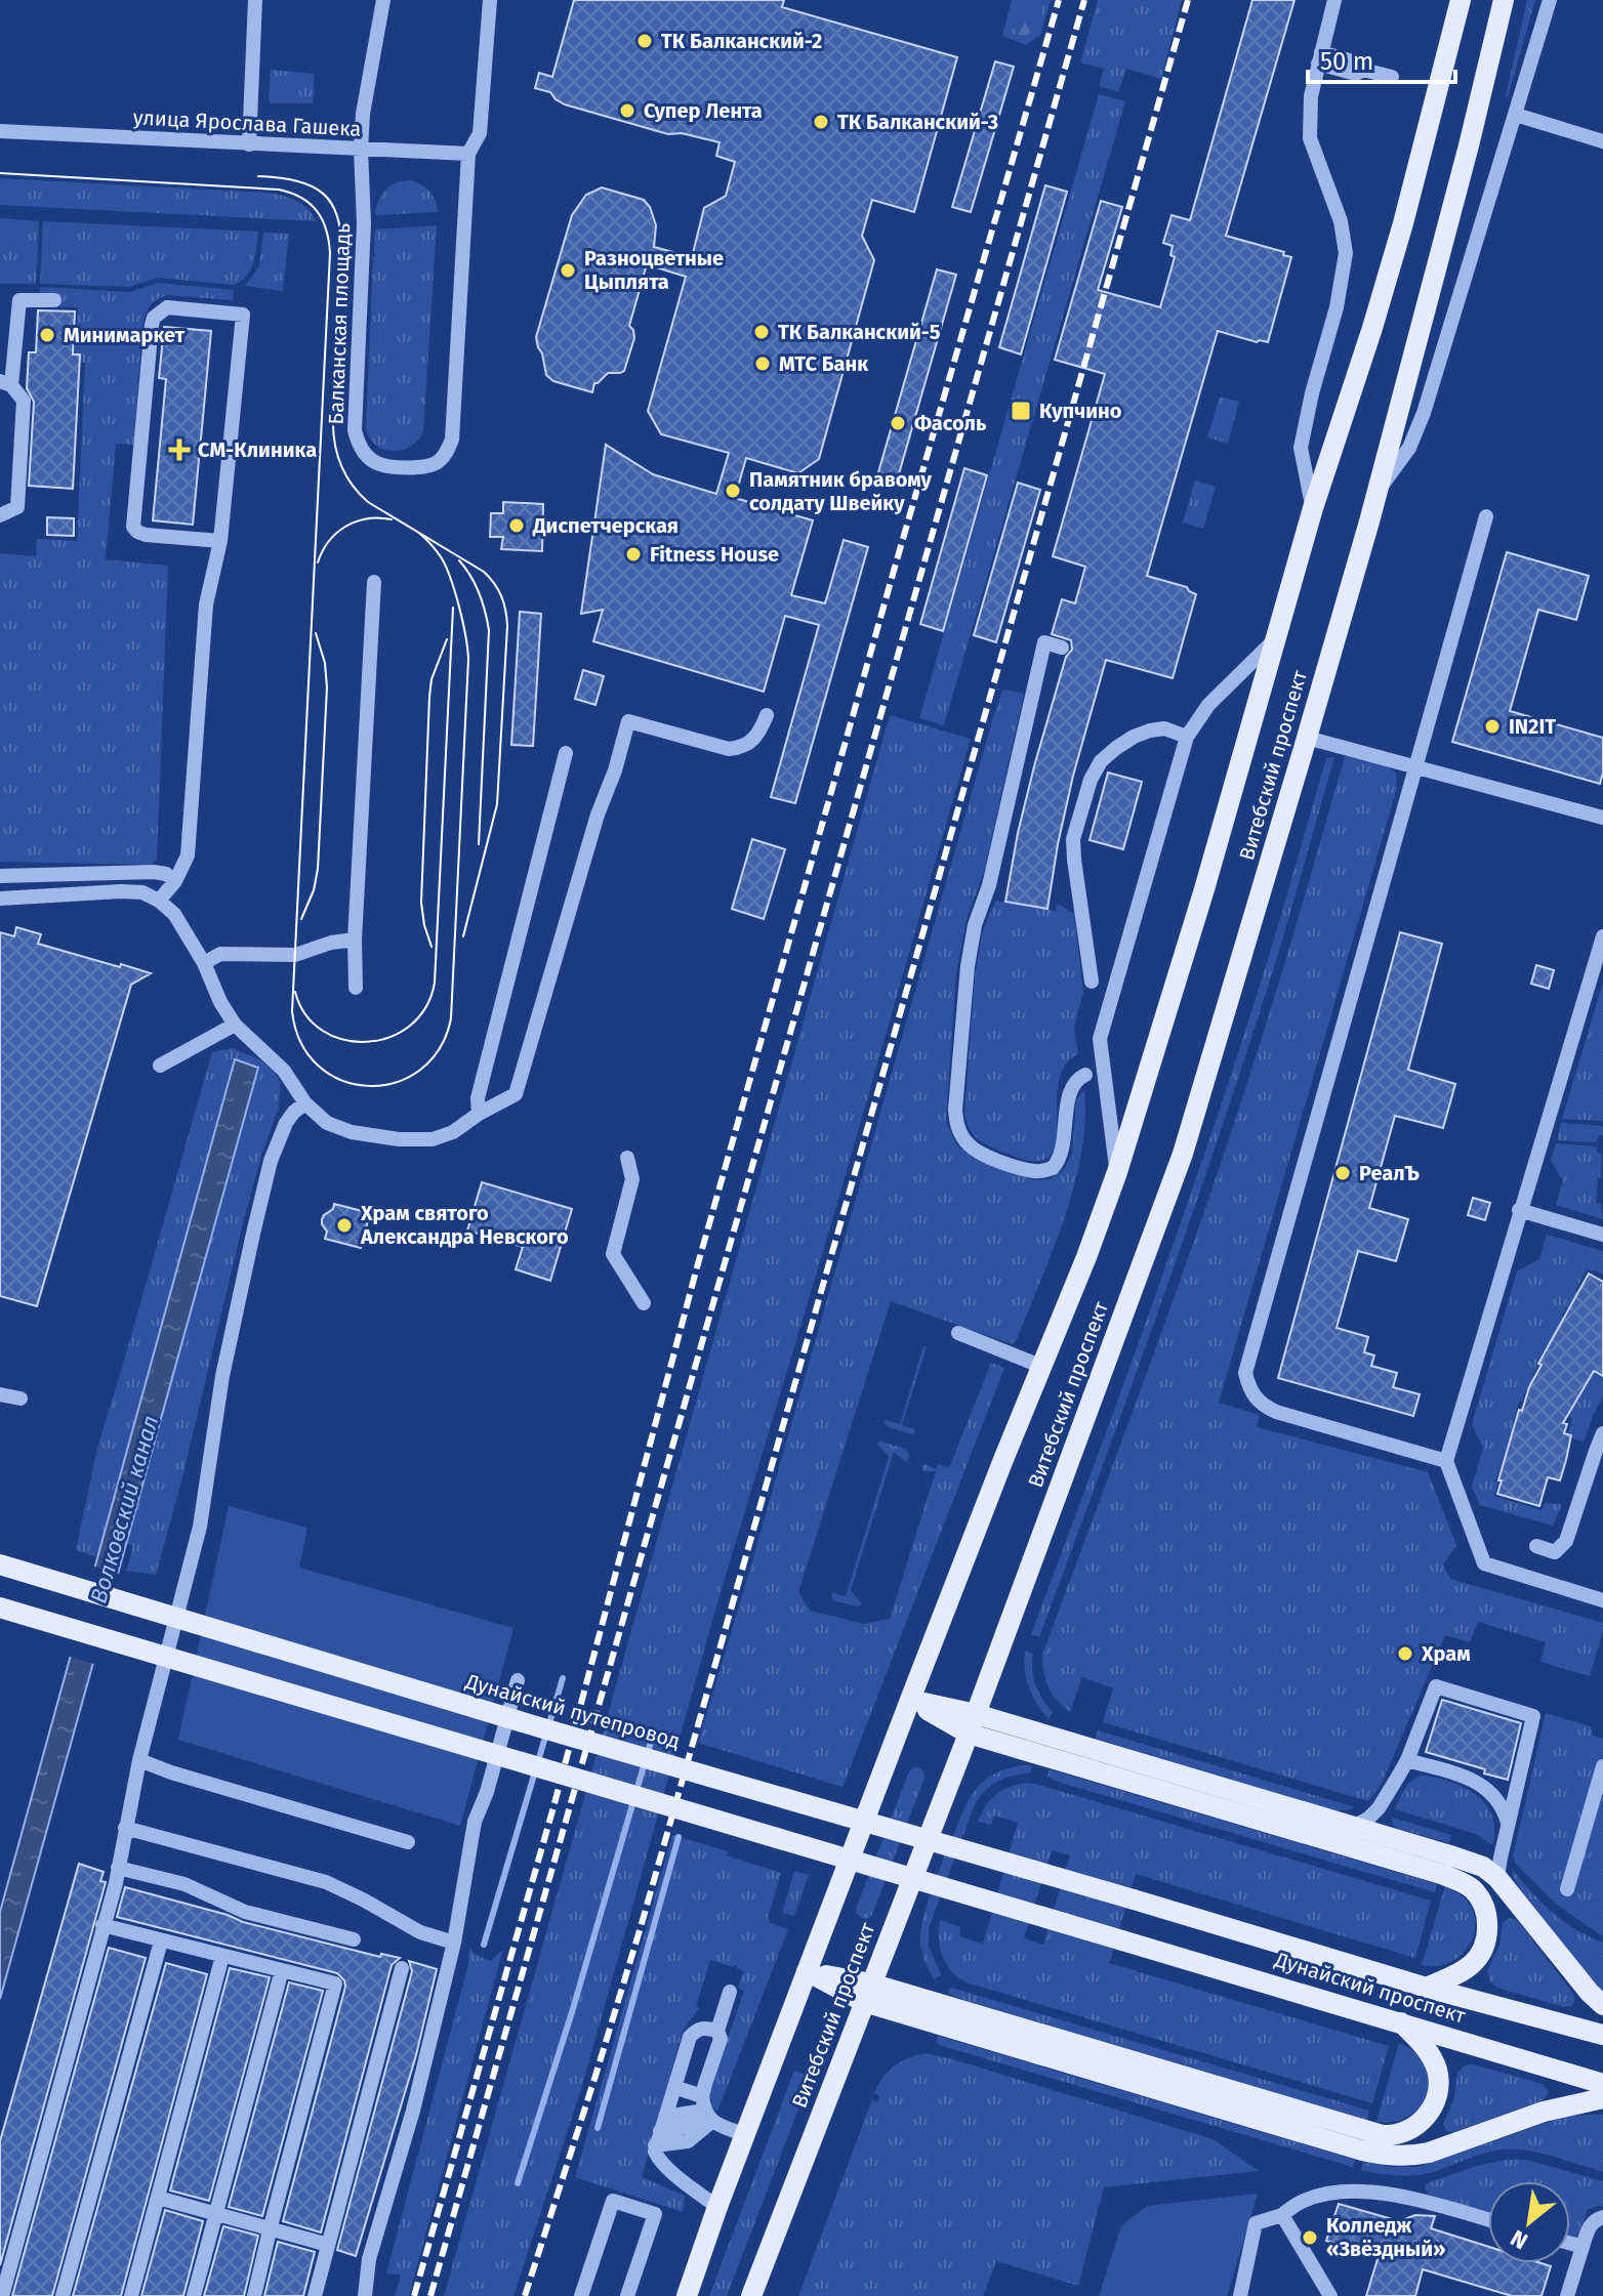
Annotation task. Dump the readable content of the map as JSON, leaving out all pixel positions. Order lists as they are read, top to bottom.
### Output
{
  "streets": {
    "main road": ["Витебский проспект", "Дунайский путепровод", "Дунайский проспект"],
    "street": ["улица Ярослава Гашека", "Балканская площадь"]
  },
  "crossings": [
    ["улица Ярослава Гашека", "Балканская площадь"],
    ["Дунайский путепровод", "Дунайский проспект"]
  ],
  "water": ["Волковский канал"],
  "places": {
    "other": [
      "ТК Балканский-2",
      "Супер Лента",
      "ТК Балканский-3",
      "Разноцветные Цыплята",
      "ТК Балканский-5",
      "Минимаркет",
      "МТС Банк",
      "Фасоль",
      "Памятник бравому солдату Швейку",
      "Диспетчерская",
      "Fitness House",
      "IN2IT",
      "РеалЪ",
      "Храм святого Александра Невского",
      "Храм",
      "Колледж «Звёздный»"
    ],
    "transit": ["Купчино"],
    "health": ["СМ-Клиника"]
  },
  "scale_bar": "50 m",
  "north": "bottom left"
}
